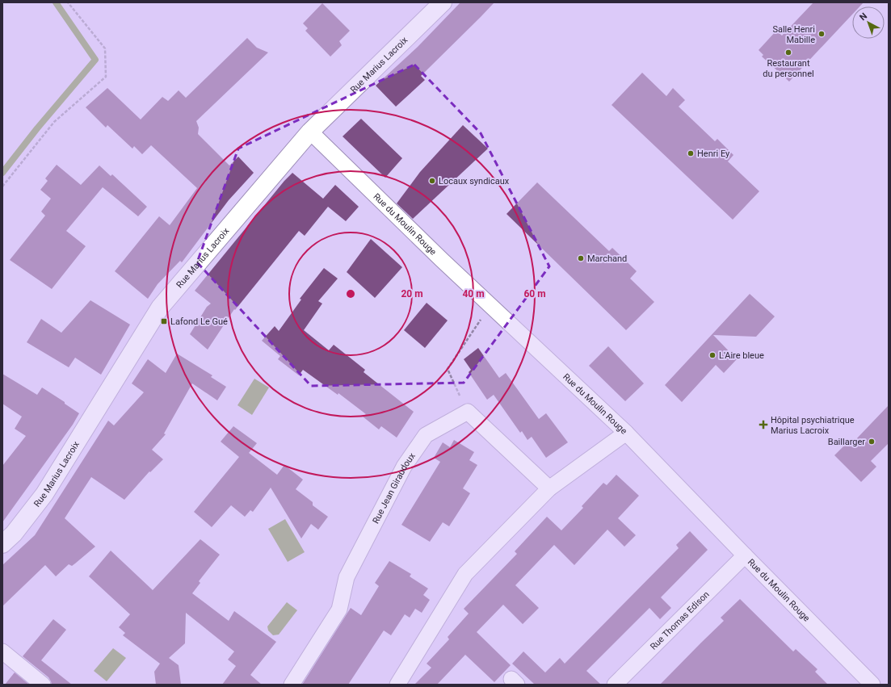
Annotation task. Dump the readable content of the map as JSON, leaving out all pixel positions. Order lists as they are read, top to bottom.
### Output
{
  "streets": {
    "main road": ["Rue Marius Lacroix"],
    "street": ["Rue du Moulin Rouge", "Rue Jean Giraudoux", "Rue Thomas Edison"]
  },
  "crossings": [
    ["Rue Marius Lacroix", "Rue du Moulin Rouge"],
    ["Rue du Moulin Rouge", "Rue Thomas Edison"]
  ],
  "places": {
    "other": [
      "Salle Henri Mabille",
      "Restaurant du personnel",
      "Henri Ey",
      "Locaux syndicaux",
      "Marchand",
      "L'Aire bleue",
      "Baillarger"
    ],
    "transit": ["Lafond Le Gué"],
    "health": ["Hôpital psychiatrique Marius Lacroix"]
  },
  "north": "top left",
  "rings": ["20 m", "40 m", "60 m"]
}
